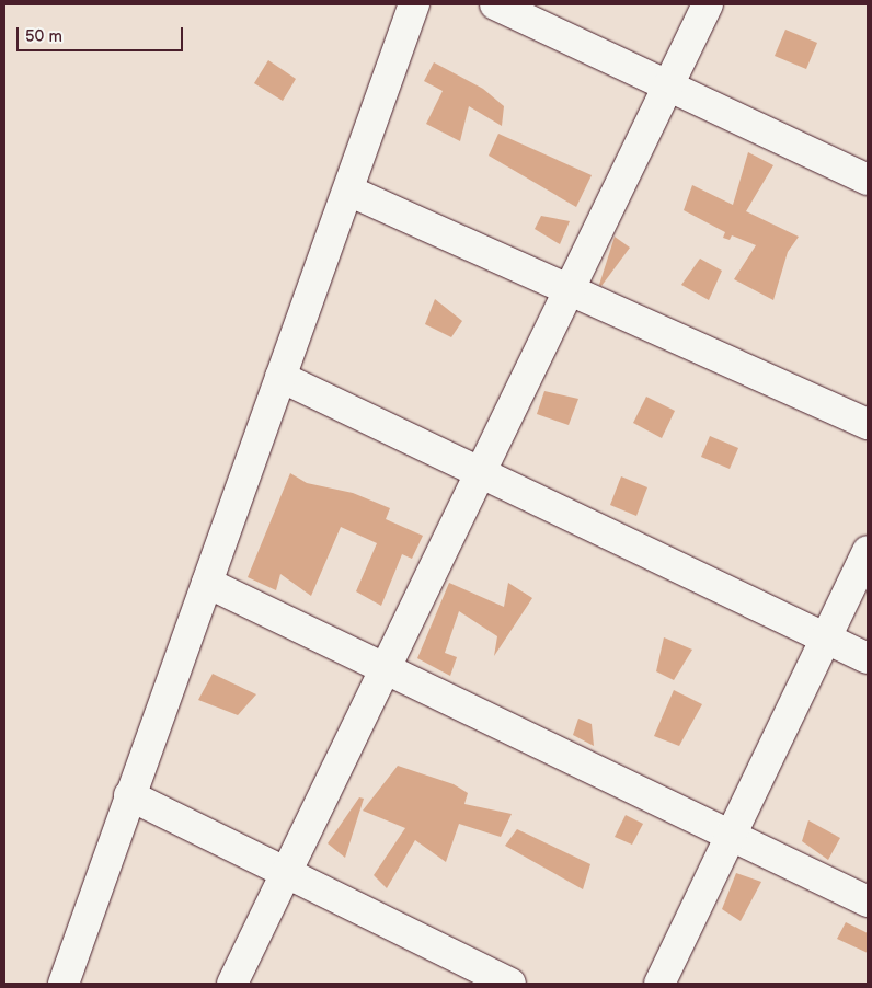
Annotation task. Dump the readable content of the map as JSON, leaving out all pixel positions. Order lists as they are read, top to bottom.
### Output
{
  "scale_bar": "50 m"
}
